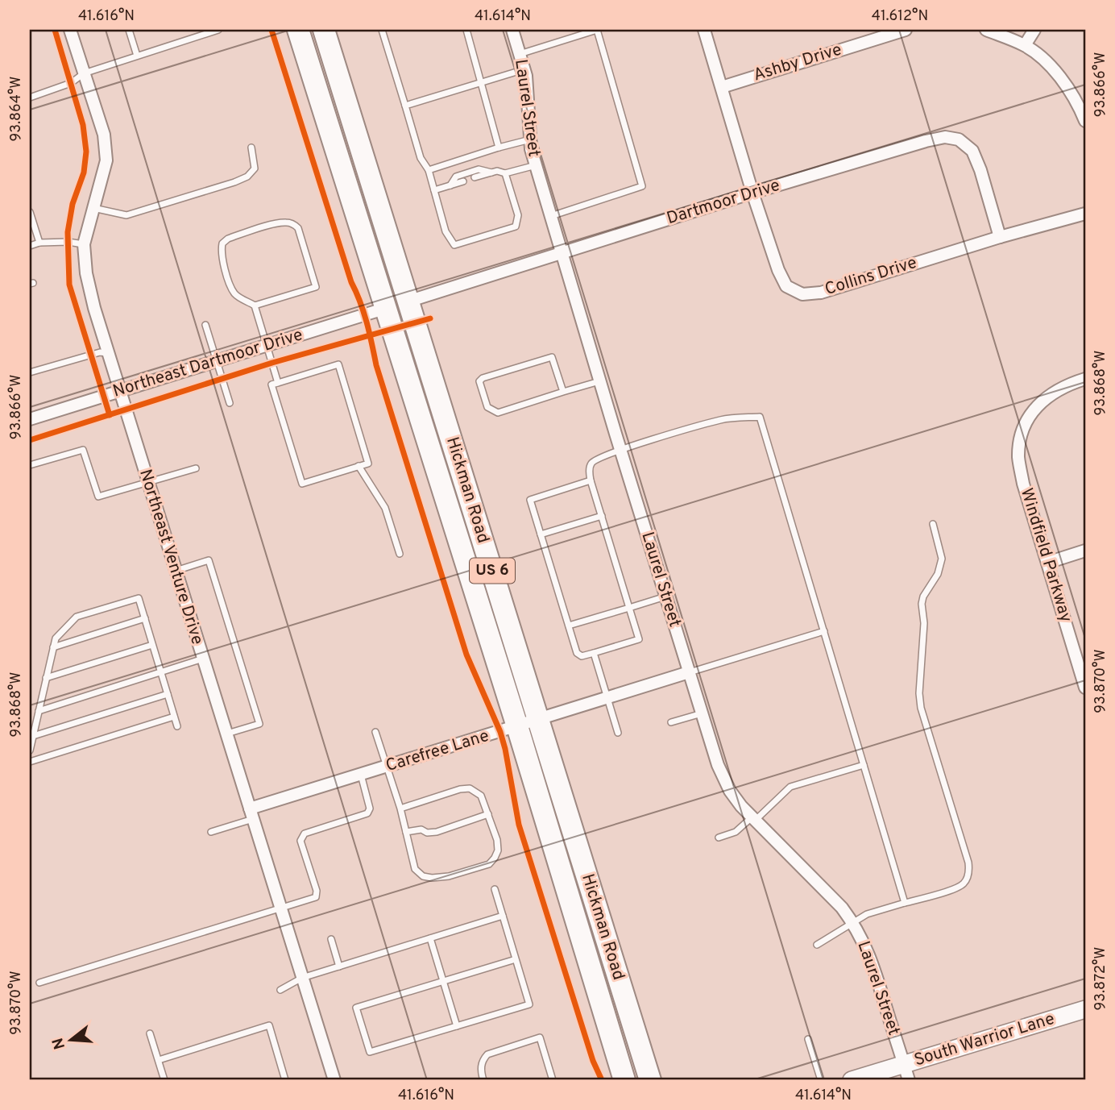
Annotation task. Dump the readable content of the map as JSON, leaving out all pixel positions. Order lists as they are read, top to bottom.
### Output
{
  "streets": {
    "highway": ["Hickman Road", "US 6"],
    "street": [
      "Ashby Drive",
      "Laurel Street",
      "Dartmoor Drive",
      "Collins Drive",
      "Northeast Dartmoor Drive",
      "Windfield Parkway",
      "Northeast Venture Drive",
      "Carefree Lane",
      "South Warrior Lane"
    ]
  },
  "crossings": [
    ["Ashby Drive", "Collins Drive"],
    ["Laurel Street", "Dartmoor Drive"],
    ["Laurel Street", "Carefree Lane"],
    ["Laurel Street", "South Warrior Lane"],
    ["Dartmoor Drive", "Collins Drive"],
    ["Dartmoor Drive", "Northeast Dartmoor Drive"],
    ["Dartmoor Drive", "Hickman Road"],
    ["Northeast Dartmoor Drive", "Hickman Road"],
    ["Northeast Dartmoor Drive", "Northeast Venture Drive"],
    ["Hickman Road", "Carefree Lane"],
    ["Northeast Venture Drive", "Carefree Lane"]
  ],
  "north": "left",
  "coordinates": [
    "41.616°N",
    "41.614°N",
    "41.612°N",
    "93.866°W",
    "93.864°W",
    "93.868°W",
    "93.870°W",
    "93.872°W"
  ]
}
